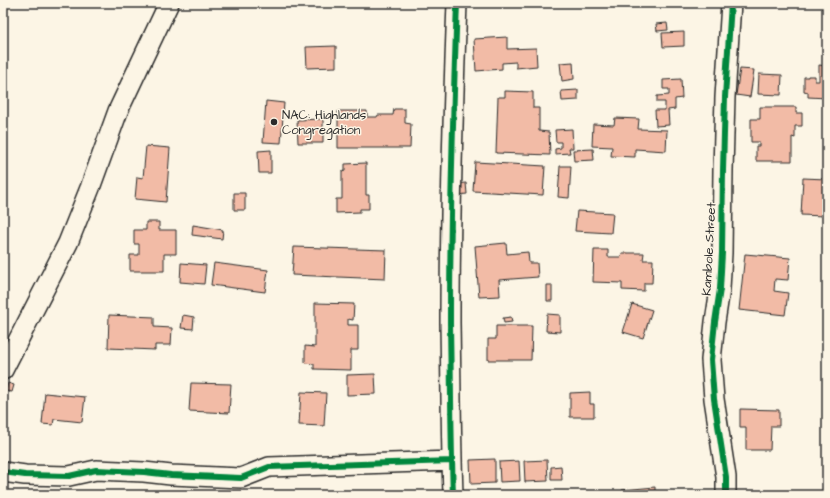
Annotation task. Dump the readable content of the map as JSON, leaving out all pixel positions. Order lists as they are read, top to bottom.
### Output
{
  "streets": {
    "street": ["Kambole Street"]
  },
  "places": ["NAC: Highlands Congregation"]
}
